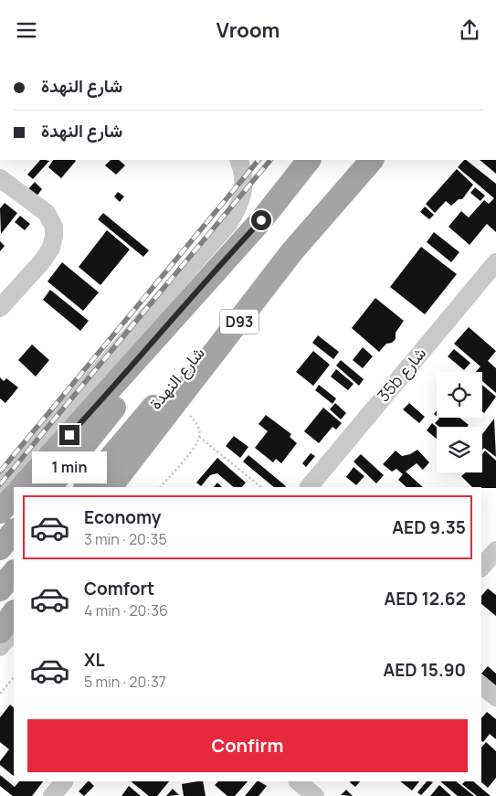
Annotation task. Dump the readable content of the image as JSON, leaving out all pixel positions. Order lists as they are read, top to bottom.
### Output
{
  "streets": {
    "main road": ["D93", "شارع النهدة"],
    "street": ["35b شارع"]
  },
  "page": {
    "header": "Vroom",
    "banner": ["شارع النهدة", "شارع النهدة"],
    "bubble": "1 min",
    "list": [
      {
        "name": "Economy",
        "note": "3 min · 20:35",
        "value": "AED 9.35"
      },
      {
        "name": "Comfort",
        "note": "4 min · 20:36",
        "value": "AED 12.62"
      },
      {
        "name": "XL",
        "note": "5 min · 20:37",
        "value": "AED 15.90"
      }
    ],
    "buttons": "Confirm"
  }
}
